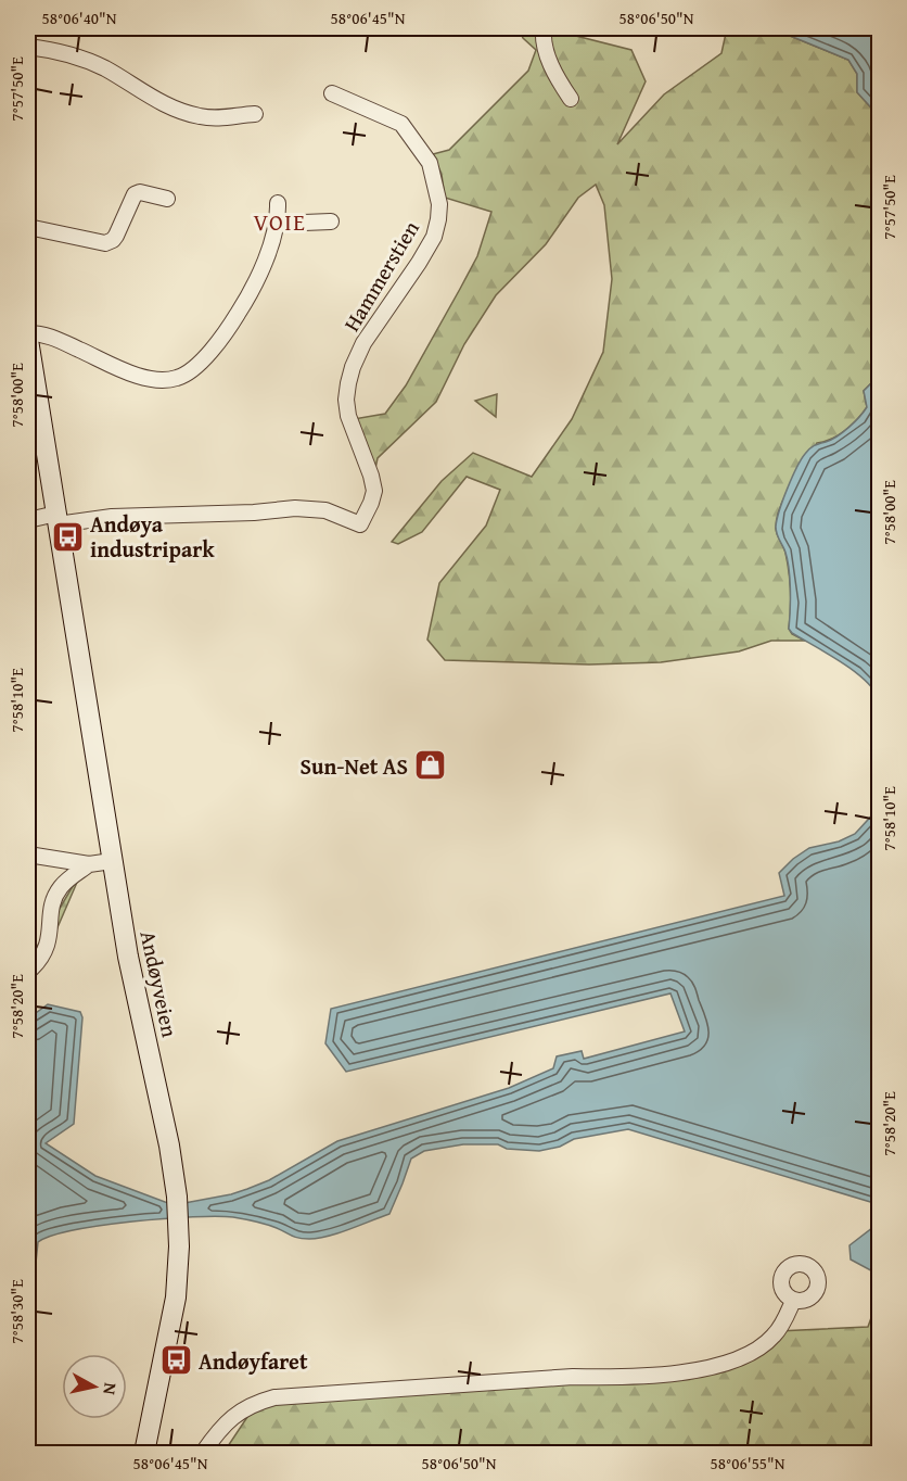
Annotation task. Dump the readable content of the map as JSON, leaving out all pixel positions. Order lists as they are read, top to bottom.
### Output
{
  "streets": {
    "street": ["Hammerstien", "Andøyveien"]
  },
  "crossings": [
    ["Hammerstien", "Andøyveien"]
  ],
  "districts": ["VOIE"],
  "places": {
    "bus stop": ["Andøya industripark", "Andøyfaret"],
    "shop": ["Sun-Net AS"]
  },
  "north": "right",
  "coordinates": [
    "58°06'40\"N",
    "58°06'45\"N",
    "58°06'50\"N",
    "7°57'50\"E",
    "7°58'00\"E",
    "7°58'10\"E",
    "7°58'20\"E",
    "7°58'30\"E",
    "58°06'55\"N"
  ]
}
